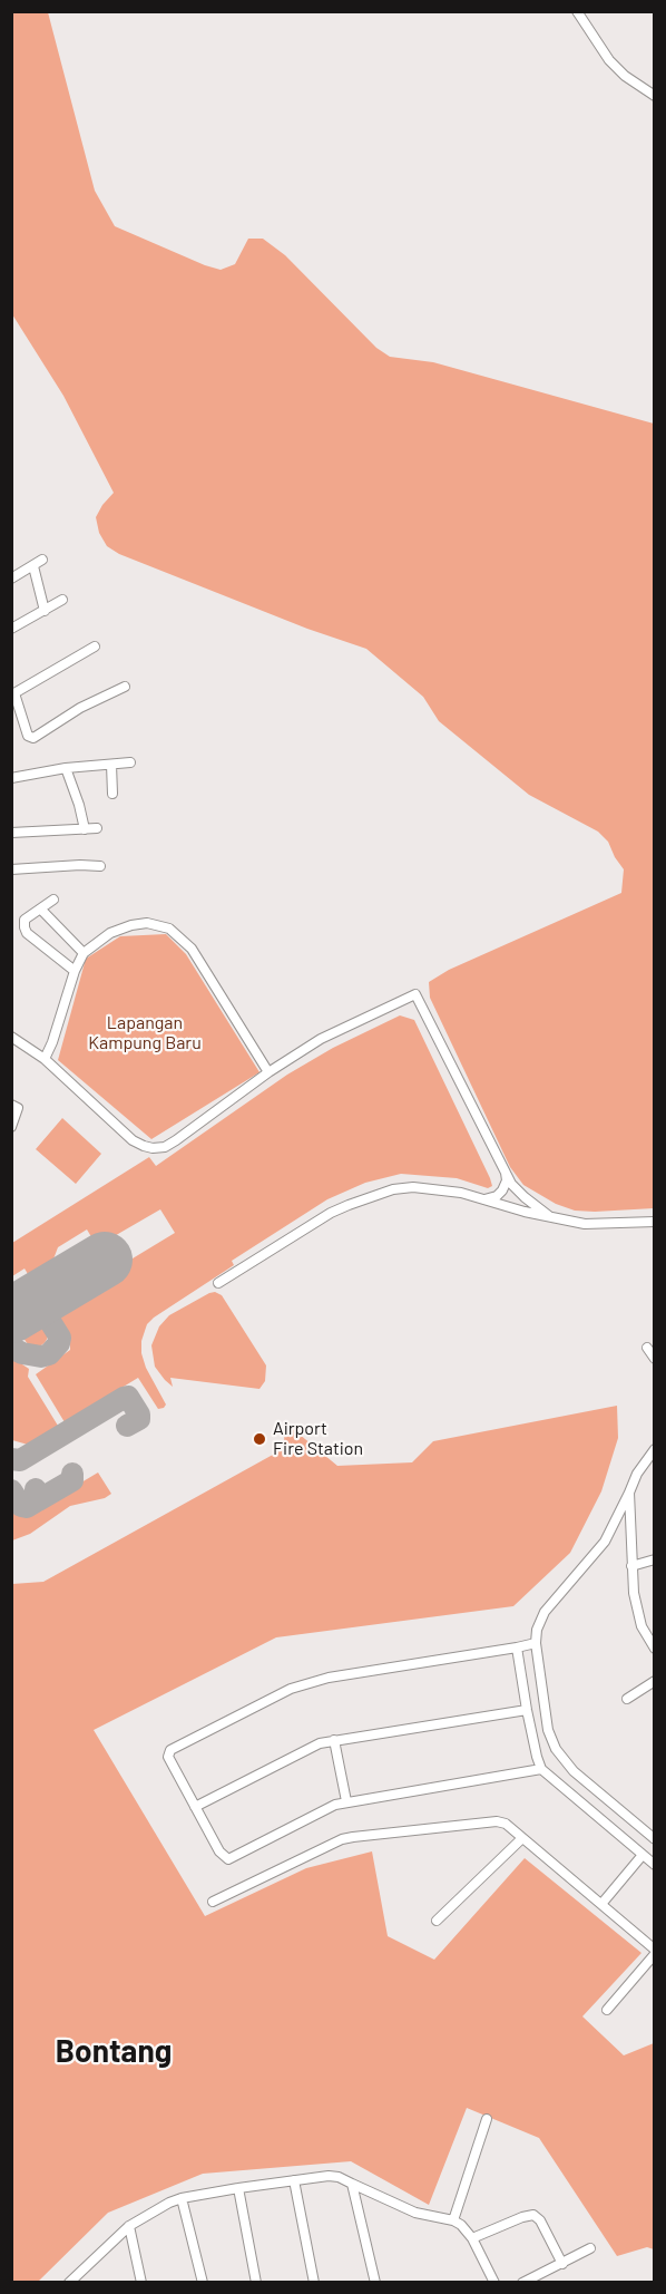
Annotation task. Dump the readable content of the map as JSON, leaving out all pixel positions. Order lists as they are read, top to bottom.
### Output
{
  "districts": ["Bontang"],
  "parks": ["Lapangan Kampung Baru"],
  "places": ["Airport Fire Station"]
}
